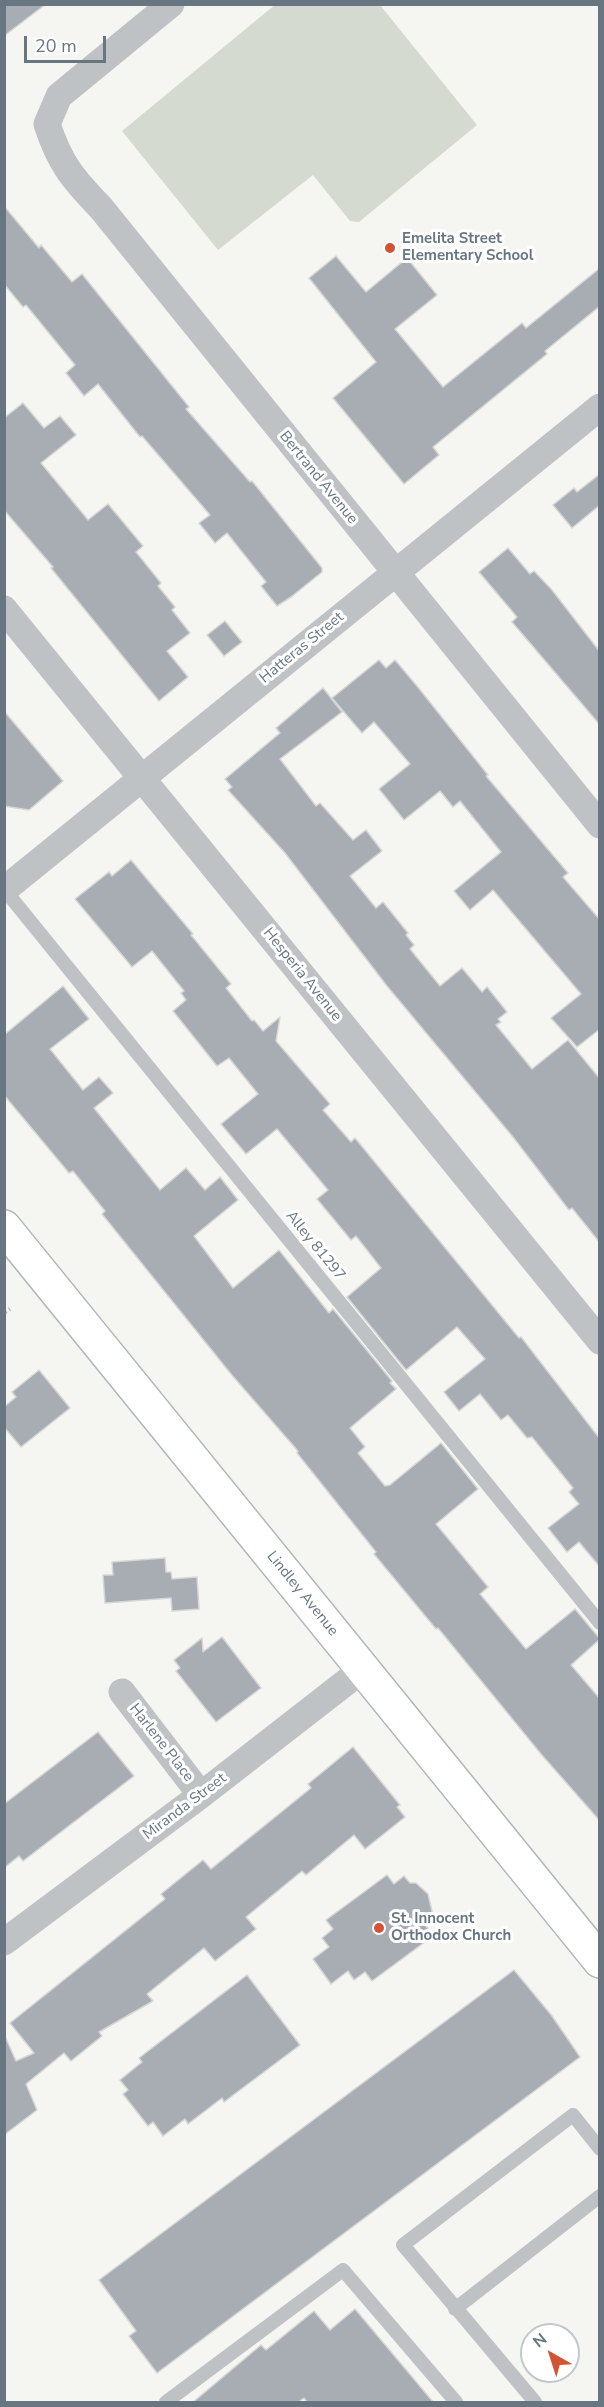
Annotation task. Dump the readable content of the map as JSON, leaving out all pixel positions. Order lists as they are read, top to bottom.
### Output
{
  "streets": {
    "main road": ["Lindley Avenue"],
    "street": [
      "Bertrand Avenue",
      "Hatteras Street",
      "Hesperia Avenue",
      "Harlene Place",
      "Miranda Street"
    ],
    "lane": ["Alley 81297"]
  },
  "crossings": [
    ["Bertrand Avenue", "Hatteras Street"],
    ["Hatteras Street", "Hesperia Avenue"],
    ["Hatteras Street", "Alley 81297"],
    ["Lindley Avenue", "Miranda Street"],
    ["Harlene Place", "Miranda Street"]
  ],
  "places": ["Emelita Street Elementary School", "St. Innocent Orthodox Church"],
  "scale_bar": "20 m",
  "north": "top left"
}
